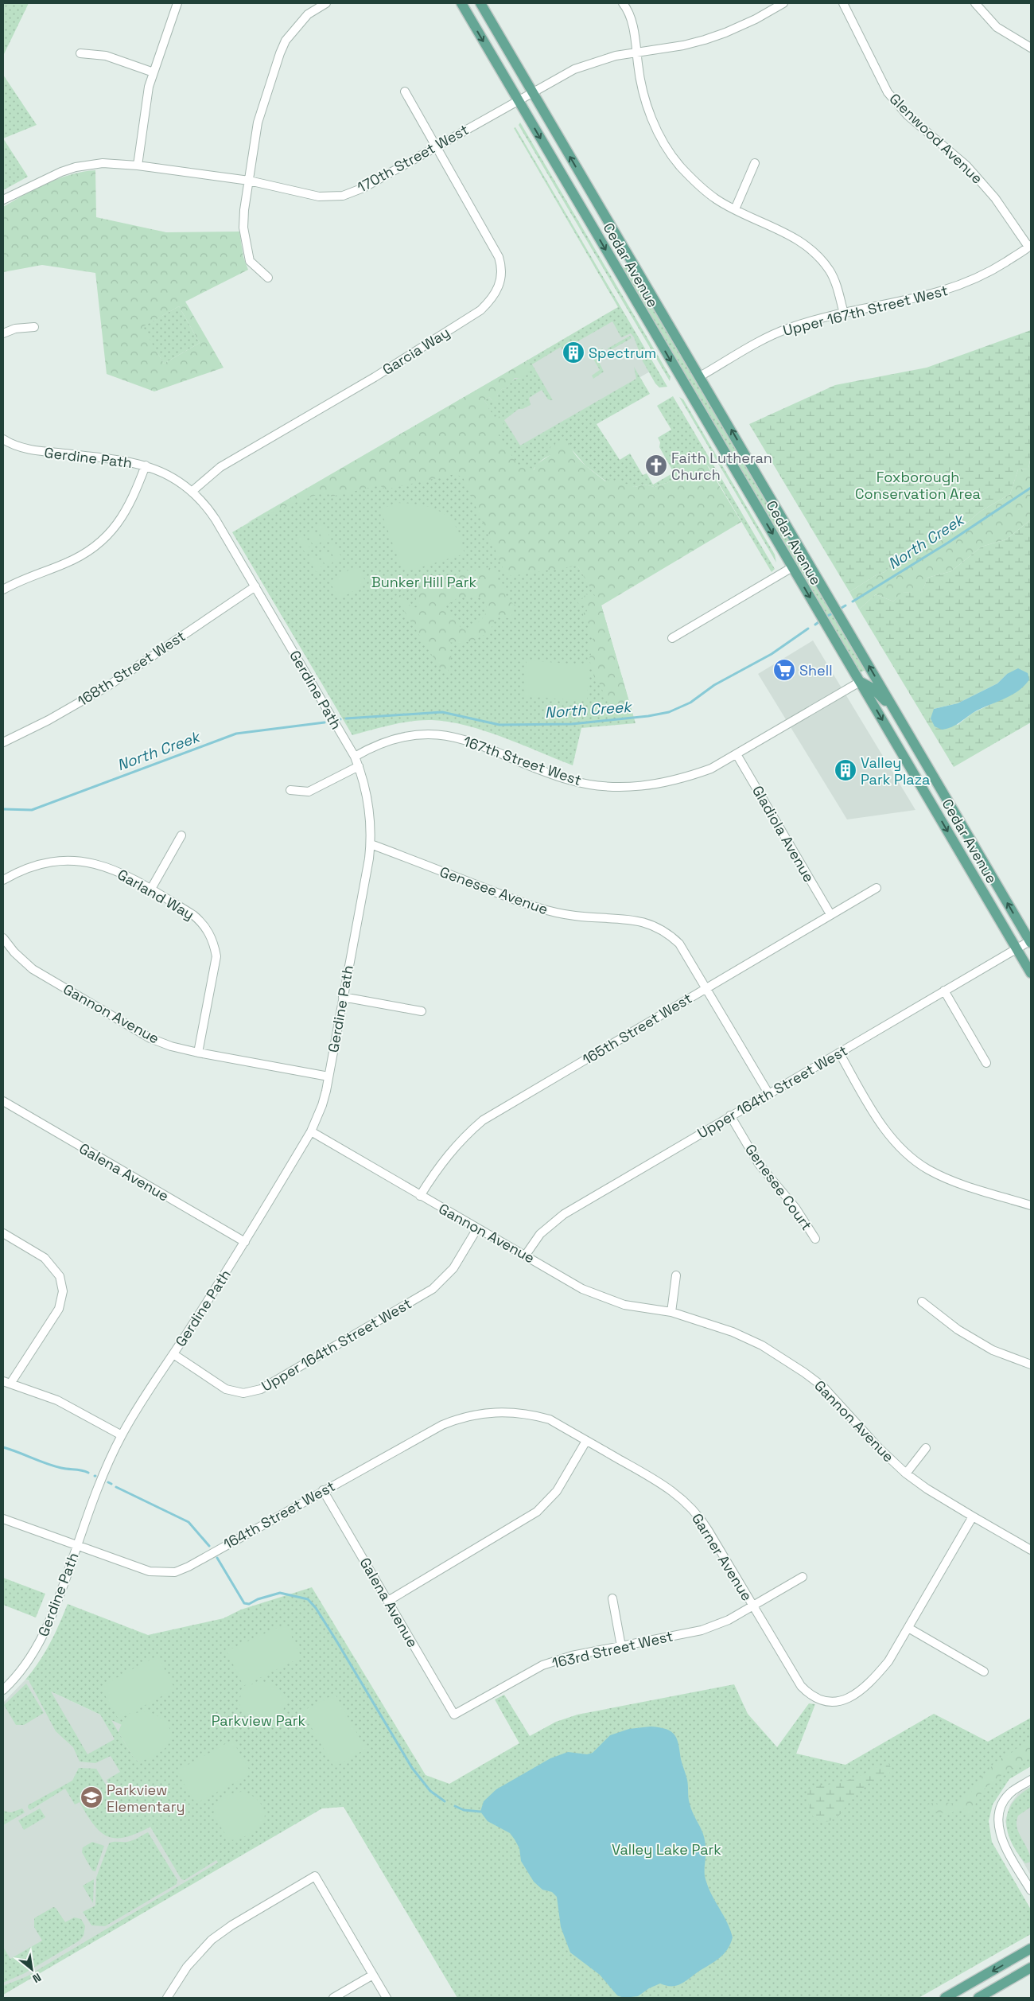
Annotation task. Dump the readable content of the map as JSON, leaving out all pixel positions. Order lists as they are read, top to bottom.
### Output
{
  "streets": {
    "main road": ["Cedar Avenue"],
    "street": [
      "Glenwood Avenue",
      "170th Street West",
      "Upper 167th Street West",
      "Garcia Way",
      "Gerdine Path",
      "168th Street West",
      "167th Street West",
      "Gladiola Avenue",
      "Genesee Avenue",
      "Garland Way",
      "Gannon Avenue",
      "165th Street West",
      "Upper 164th Street West",
      "Galena Avenue",
      "Genesee Court",
      "164th Street West",
      "Garner Avenue",
      "163rd Street West"
    ]
  },
  "crossings": [
    ["Glenwood Avenue", "Upper 167th Street West"],
    ["170th Street West", "Cedar Avenue"],
    ["170th Street West", "Garcia Way"],
    ["Cedar Avenue", "Upper 167th Street West"],
    ["Cedar Avenue", "167th Street West"],
    ["Cedar Avenue", "Upper 164th Street West"],
    ["Garcia Way", "Gerdine Path"],
    ["Gerdine Path", "168th Street West"],
    ["Gerdine Path", "167th Street West"],
    ["Gerdine Path", "Genesee Avenue"],
    ["Gerdine Path", "Gannon Avenue"],
    ["Gerdine Path", "Upper 164th Street West"],
    ["Gerdine Path", "Galena Avenue"],
    ["Gerdine Path", "164th Street West"],
    ["167th Street West", "Gladiola Avenue"],
    ["Gladiola Avenue", "165th Street West"],
    ["Genesee Avenue", "165th Street West"],
    ["Genesee Avenue", "Upper 164th Street West"],
    ["Garland Way", "Gannon Avenue"],
    ["Gannon Avenue", "165th Street West"],
    ["Gannon Avenue", "Upper 164th Street West"],
    ["Upper 164th Street West", "Genesee Court"],
    ["Galena Avenue", "164th Street West"],
    ["Galena Avenue", "163rd Street West"],
    ["164th Street West", "Garner Avenue"],
    ["Garner Avenue", "163rd Street West"]
  ],
  "water": ["North Creek"],
  "parks": [
    "Foxborough Conservation Area",
    "Bunker Hill Park",
    "Parkview Park",
    "Valley Lake Park"
  ],
  "places": {
    "building": ["Spectrum", "Valley Park Plaza"],
    "church": ["Faith Lutheran Church"],
    "supermarket": ["Shell"],
    "school or university": ["Parkview Elementary"]
  },
  "north": "bottom right"
}
